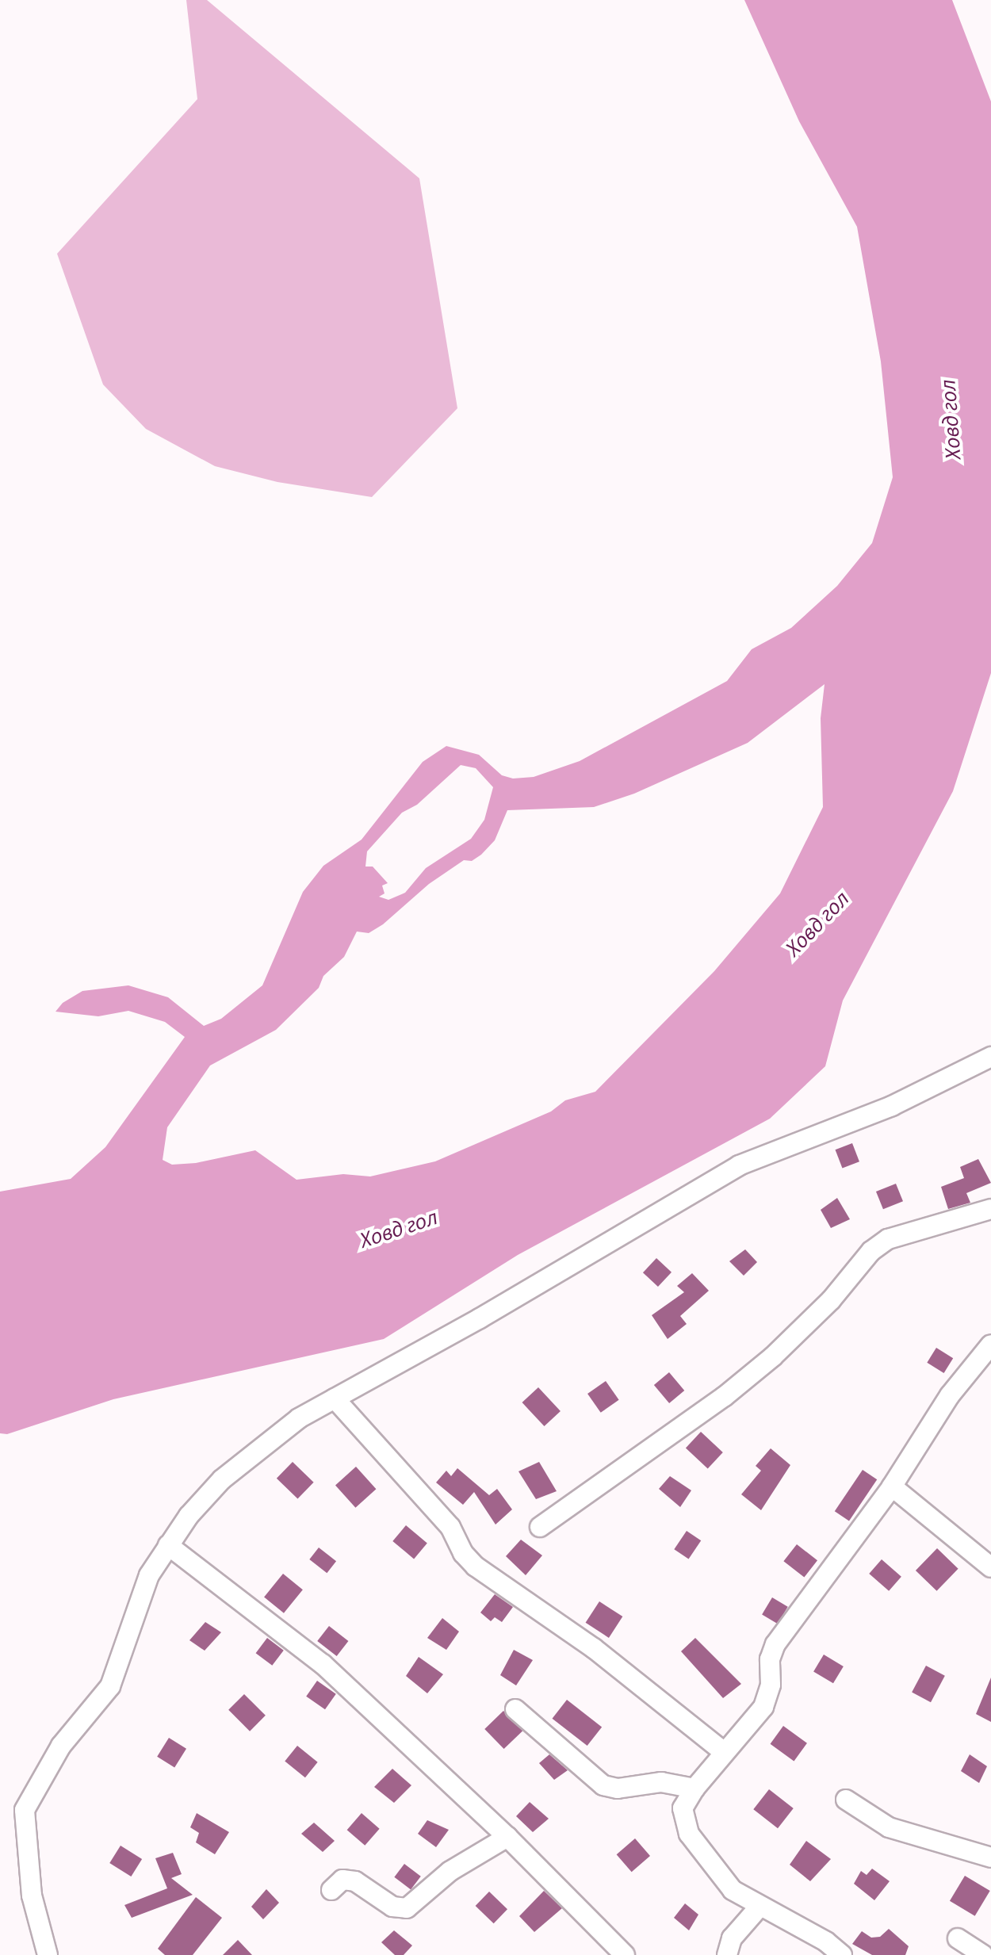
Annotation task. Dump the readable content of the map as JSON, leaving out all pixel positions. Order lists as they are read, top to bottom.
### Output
{
  "water": ["Ховд гол"]
}
